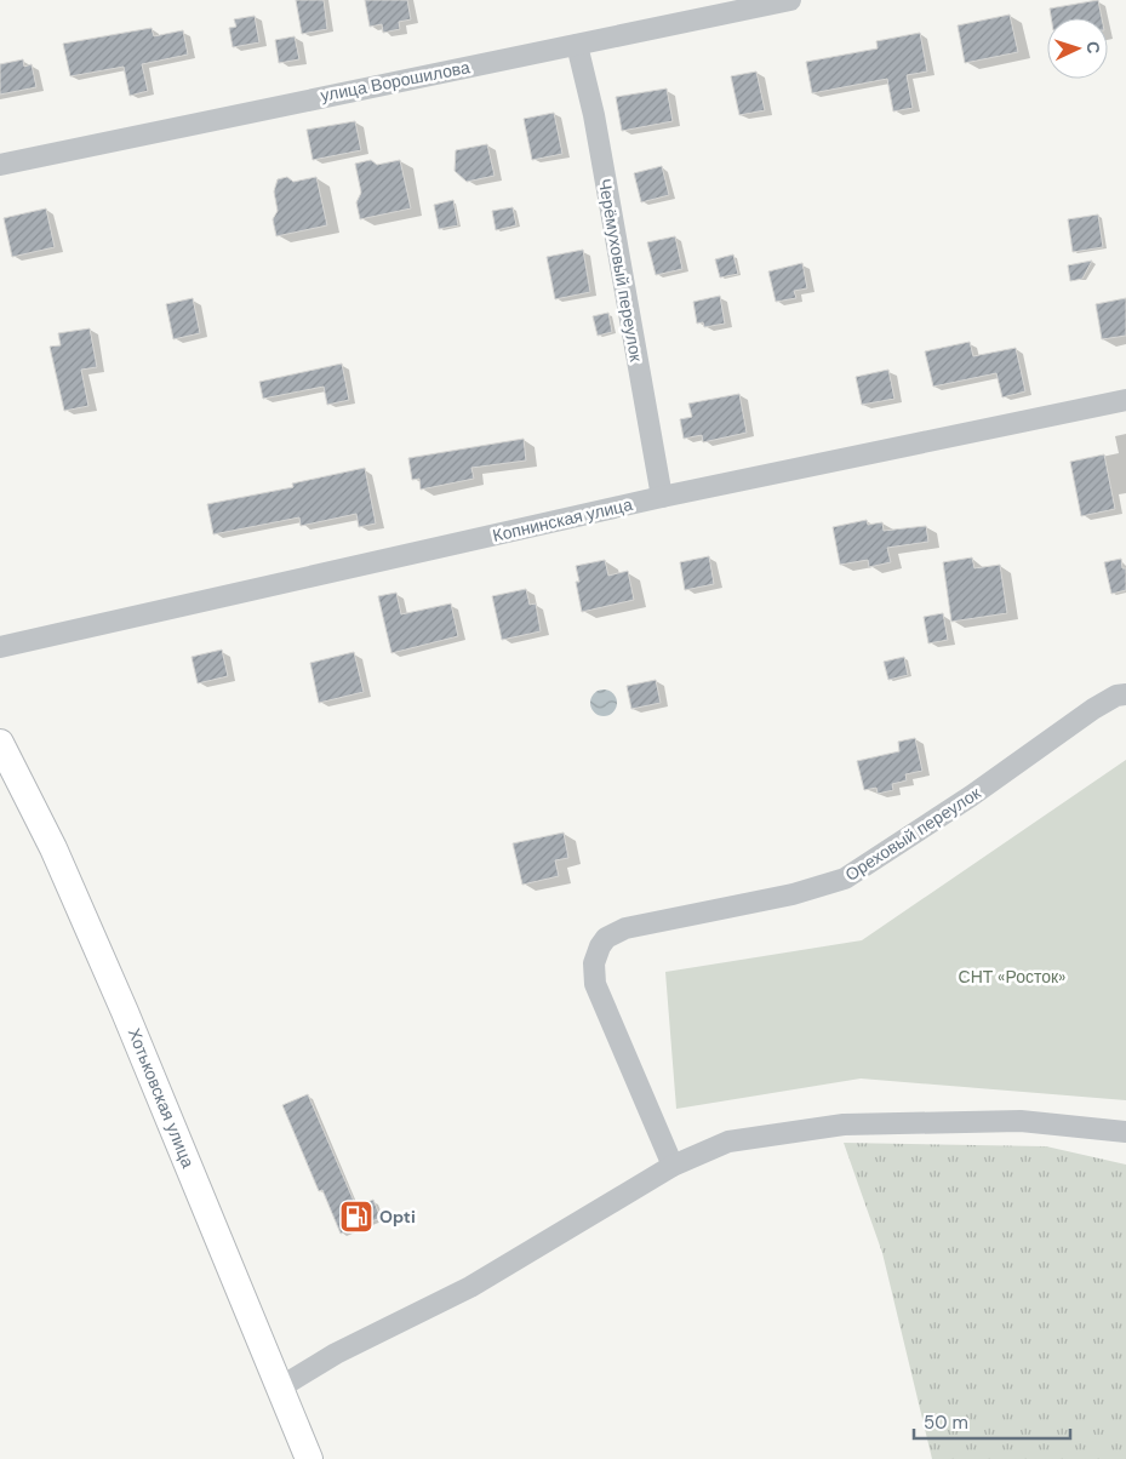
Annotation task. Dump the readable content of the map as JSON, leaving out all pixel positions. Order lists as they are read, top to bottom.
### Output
{
  "streets": {
    "main road": ["Хотьковская улица"],
    "street": [
      "улица Ворошилова",
      "Черёмуховый переулок",
      "Копнинская улица",
      "Ореховый переулок"
    ]
  },
  "crossings": [
    ["улица Ворошилова", "Черёмуховый переулок"],
    ["Черёмуховый переулок", "Копнинская улица"]
  ],
  "parks": ["СНТ «Росток»"],
  "places": {
    "fuel station": ["Opti"]
  },
  "scale_bar": "50 m",
  "north": "right"
}
